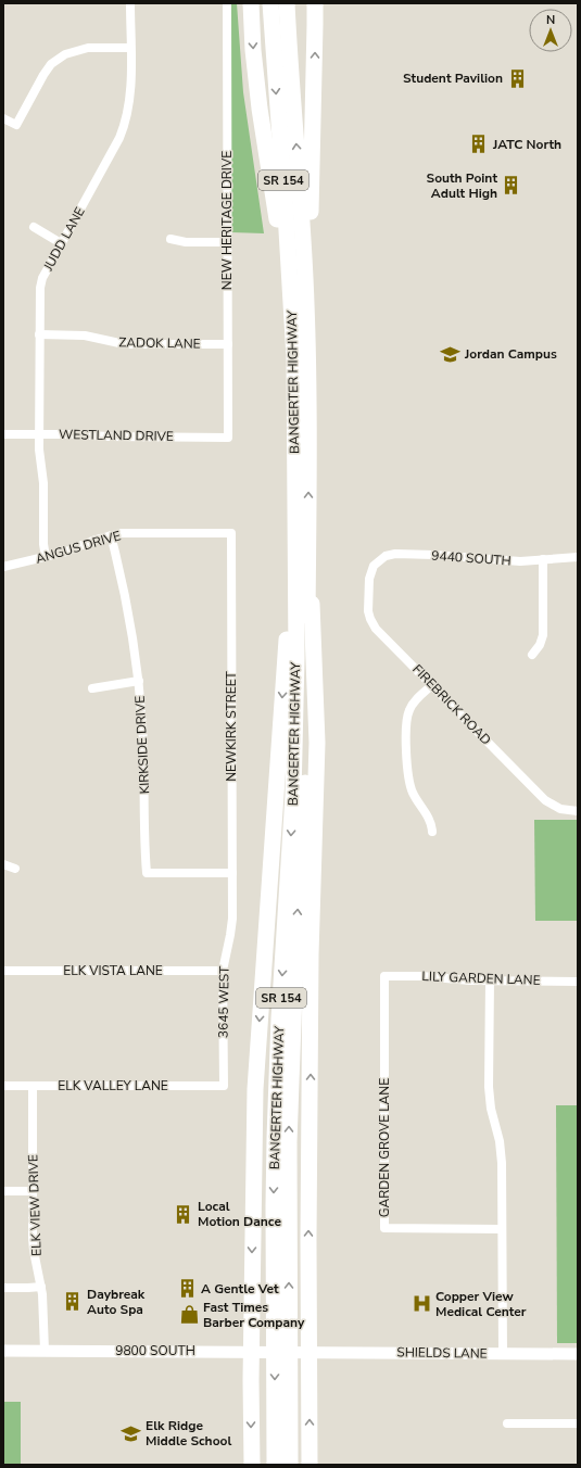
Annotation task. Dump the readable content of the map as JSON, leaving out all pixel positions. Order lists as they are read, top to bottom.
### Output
{
  "streets": {
    "highway": ["SR 154", "BANGERTER HIGHWAY"],
    "main road": ["9800 SOUTH", "SHIELDS LANE"],
    "street": [
      "NEW HERITAGE DRIVE",
      "JUDD LANE",
      "ZADOK LANE",
      "WESTLAND DRIVE",
      "ANGUS DRIVE",
      "9440 SOUTH",
      "FIREBRICK ROAD",
      "NEWKIRK STREET",
      "KIRKSIDE DRIVE",
      "ELK VISTA LANE",
      "LILY GARDEN LANE",
      "3645 WEST",
      "ELK VALLEY LANE",
      "GARDEN GROVE LANE",
      "ELK VIEW DRIVE"
    ]
  },
  "crossings": [
    ["NEW HERITAGE DRIVE", "ZADOK LANE"],
    ["NEW HERITAGE DRIVE", "WESTLAND DRIVE"],
    ["JUDD LANE", "ZADOK LANE"],
    ["JUDD LANE", "WESTLAND DRIVE"],
    ["JUDD LANE", "ANGUS DRIVE"],
    ["ANGUS DRIVE", "NEWKIRK STREET"],
    ["ANGUS DRIVE", "KIRKSIDE DRIVE"],
    ["9440 SOUTH", "FIREBRICK ROAD"],
    ["NEWKIRK STREET", "KIRKSIDE DRIVE"],
    ["NEWKIRK STREET", "3645 WEST"],
    ["ELK VISTA LANE", "3645 WEST"],
    ["LILY GARDEN LANE", "GARDEN GROVE LANE"],
    ["3645 WEST", "ELK VALLEY LANE"],
    ["ELK VALLEY LANE", "ELK VIEW DRIVE"],
    ["ELK VIEW DRIVE", "9800 SOUTH"],
    ["9800 SOUTH", "SHIELDS LANE"]
  ],
  "places": {
    "building": [
      "Student Pavilion",
      "JATC North",
      "South Point Adult High",
      "Local Motion Dance",
      "A Gentle Vet",
      "Daybreak Auto Spa"
    ],
    "school or university": ["Jordan Campus", "Elk Ridge Middle School"],
    "hospital": ["Copper View Medical Center"],
    "shop": ["Fast Times Barber Company"]
  },
  "north": "top"
}
